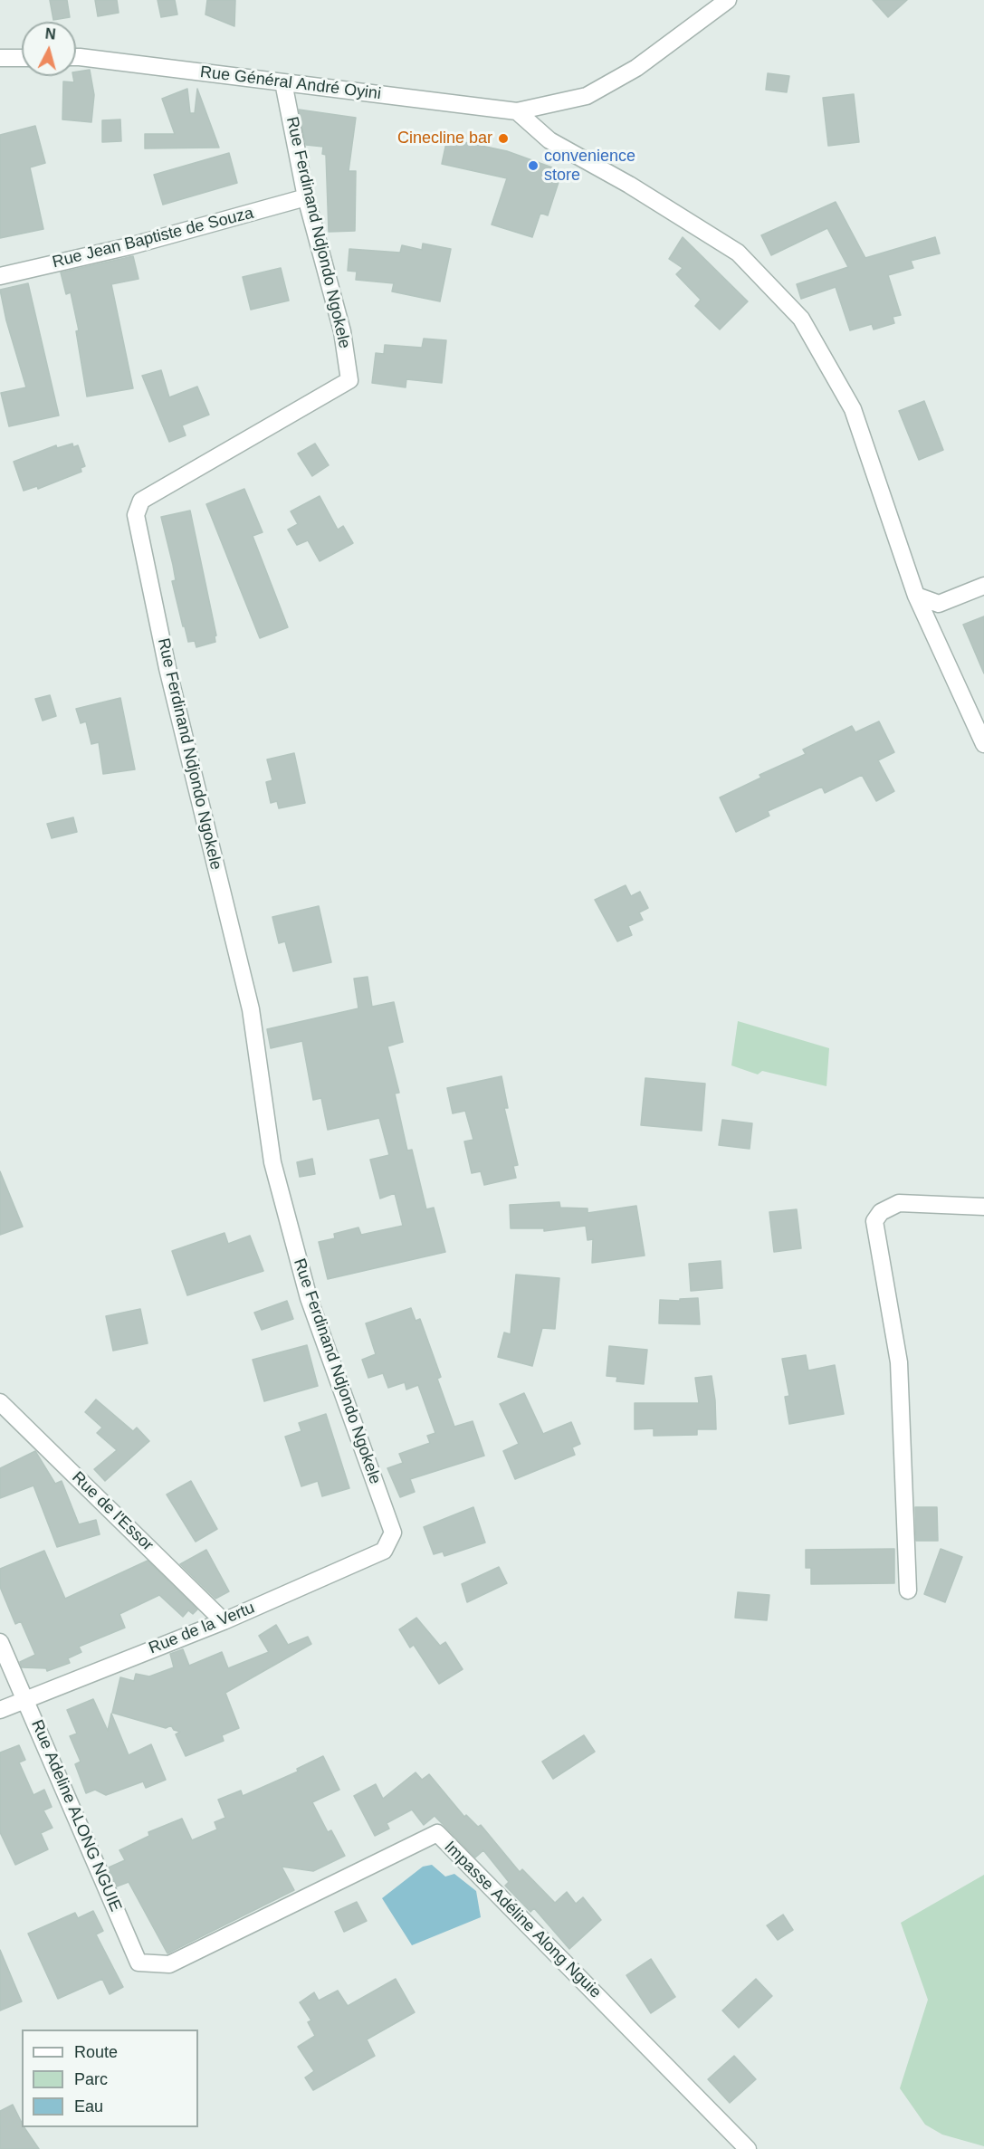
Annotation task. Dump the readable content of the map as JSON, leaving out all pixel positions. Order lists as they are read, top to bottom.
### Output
{
  "streets": {
    "street": [
      "Rue Général André Oyini",
      "Rue Ferdinand Ndjondo Ngokele",
      "Rue Jean Baptiste de Souza",
      "Rue de l'Essor",
      "Rue de la Vertu",
      "Rue Adeline ALONG NGUIE",
      "Impasse Adéline Along Nguie"
    ]
  },
  "crossings": [
    ["Rue Général André Oyini", "Rue Ferdinand Ndjondo Ngokele"],
    ["Rue Ferdinand Ndjondo Ngokele", "Rue Jean Baptiste de Souza"],
    ["Rue Ferdinand Ndjondo Ngokele", "Rue de la Vertu"],
    ["Rue de l'Essor", "Rue de la Vertu"],
    ["Rue de la Vertu", "Rue Adeline ALONG NGUIE"],
    ["Rue Adeline ALONG NGUIE", "Impasse Adéline Along Nguie"]
  ],
  "places": ["Cinecline bar", "convenience store"],
  "legend": ["Route", "Parc", "Eau"],
  "north": "top"
}
